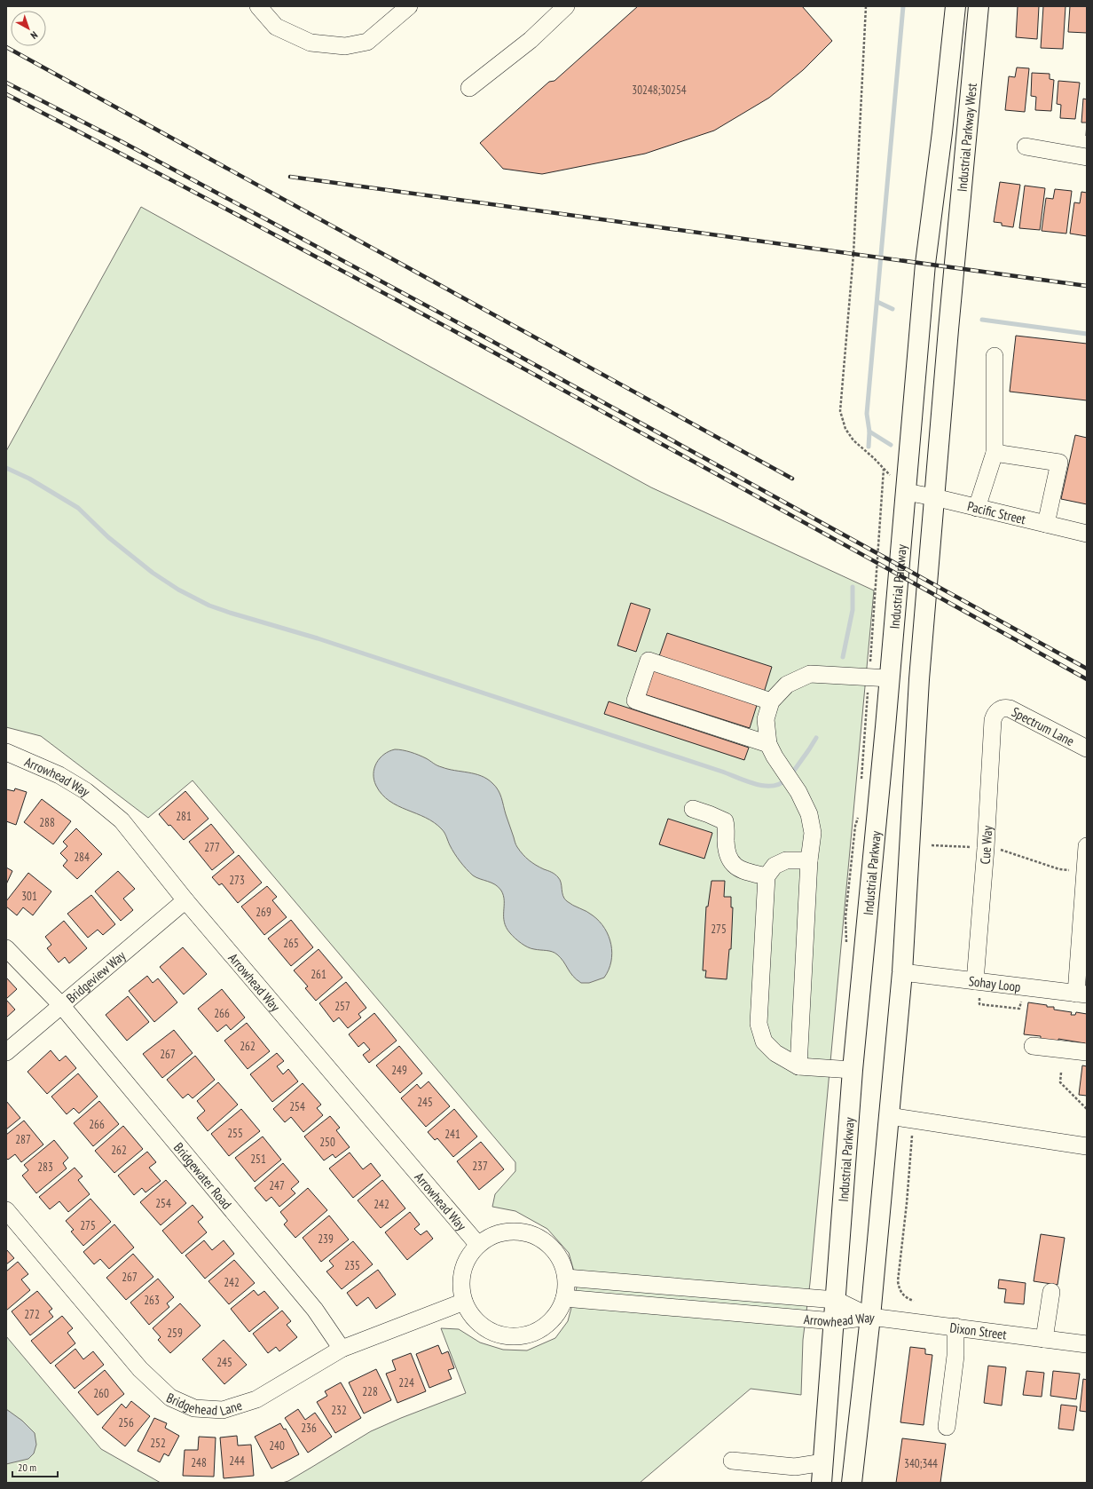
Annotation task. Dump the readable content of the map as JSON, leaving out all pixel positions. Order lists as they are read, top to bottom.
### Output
{
  "streets": {
    "main road": ["Industrial Parkway West", "Industrial Parkway"],
    "street": [
      "Pacific Street",
      "Spectrum Lane",
      "Arrowhead Way",
      "Cue Way",
      "Bridgeview Way",
      "Sohay Loop",
      "Bridgewater Road",
      "Dixon Street",
      "Bridgehead Lane"
    ]
  },
  "crossings": [
    ["Industrial Parkway West", "Pacific Street"],
    ["Industrial Parkway West", "Industrial Parkway"],
    ["Pacific Street", "Industrial Parkway"],
    ["Industrial Parkway", "Arrowhead Way"],
    ["Spectrum Lane", "Cue Way"],
    ["Arrowhead Way", "Bridgeview Way"],
    ["Arrowhead Way", "Dixon Street"],
    ["Arrowhead Way", "Bridgehead Lane"],
    ["Cue Way", "Sohay Loop"],
    ["Bridgeview Way", "Bridgewater Road"],
    ["Bridgewater Road", "Bridgehead Lane"]
  ],
  "house_numbers": [
    "30248;30254",
    "281",
    "288",
    "277",
    "284",
    "273",
    "301",
    "269",
    "275",
    "265",
    "261",
    "257",
    "266",
    "262",
    "267",
    "249",
    "245",
    "254",
    "266",
    "255",
    "241",
    "287",
    "250",
    "262",
    "251",
    "237",
    "283",
    "247",
    "254",
    "242",
    "275",
    "239",
    "235",
    "267",
    "242",
    "263",
    "272",
    "259",
    "245",
    "224",
    "228",
    "260",
    "232",
    "256",
    "236",
    "252",
    "240",
    "244",
    "248",
    "340;344"
  ],
  "scale_bar": "20 m",
  "north": "bottom right"
}
